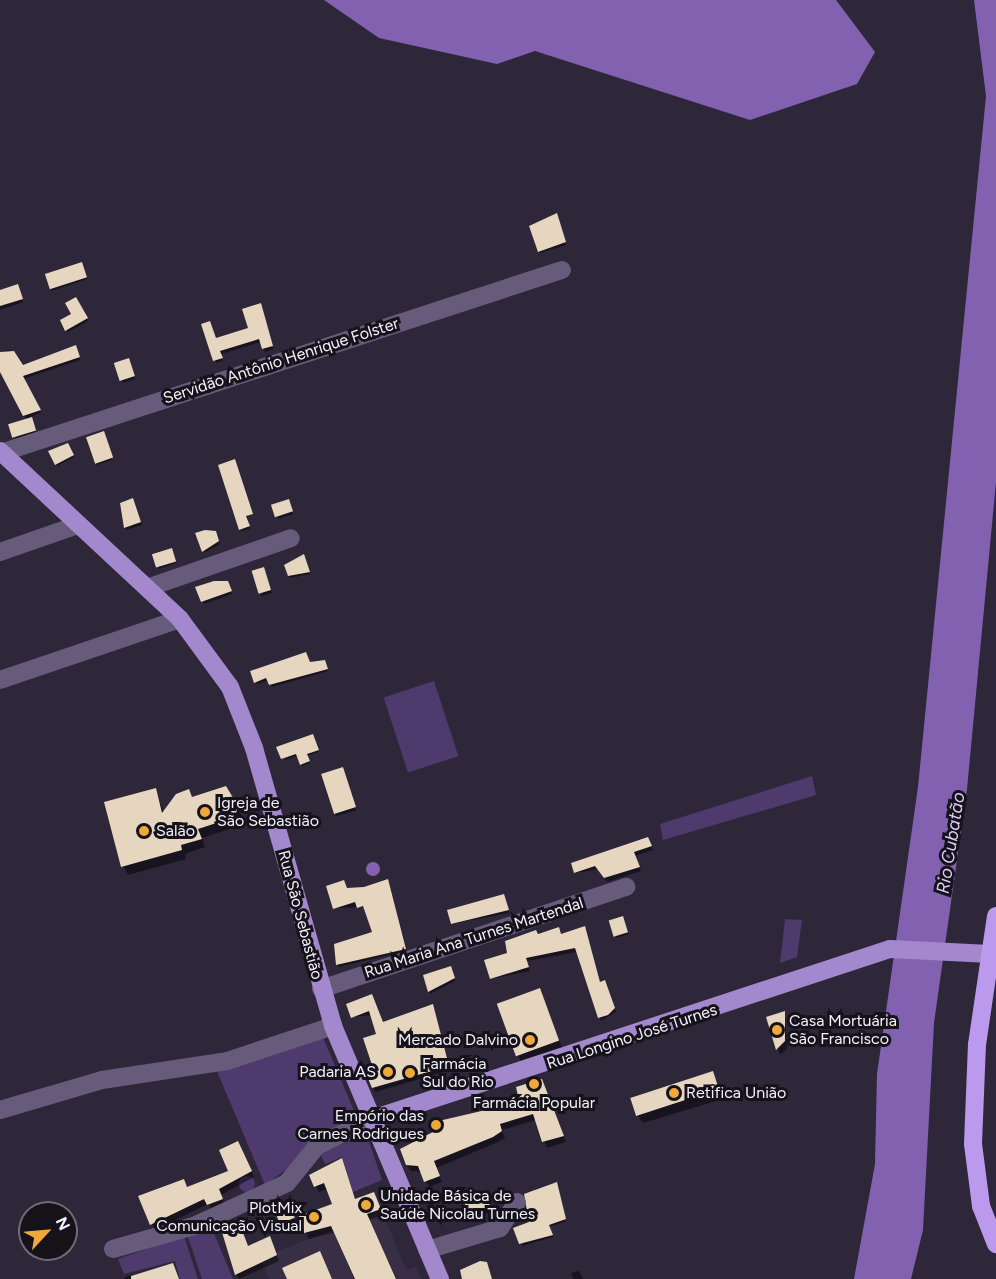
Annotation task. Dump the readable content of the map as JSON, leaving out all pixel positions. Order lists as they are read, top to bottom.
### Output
{
  "streets": {
    "main road": ["Rua São Sebastião", "Rua Longino José Turnes"],
    "street": ["Servidão Antônio Henrique Folster", "Rua Maria Ana Turnes Martendal"]
  },
  "crossings": [
    ["Servidão Antônio Henrique Folster", "Rua São Sebastião"],
    ["Rua São Sebastião", "Rua Maria Ana Turnes Martendal"],
    ["Rua São Sebastião", "Rua Longino José Turnes"]
  ],
  "water": ["Rio Cubatão"],
  "places": [
    "Igreja de São Sebastião",
    "Salão",
    "Casa Mortuária São Francisco",
    "Mercado Dalvino",
    "Padaria AS",
    "Farmácia Sul do Rio",
    "Farmácia Popular",
    "Retifica União",
    "Empório das Carnes Rodrigues",
    "Unidade Básica de Saúde Nicolau Turnes",
    "PlotMix Comunicação Visual"
  ],
  "north": "top right"
}
